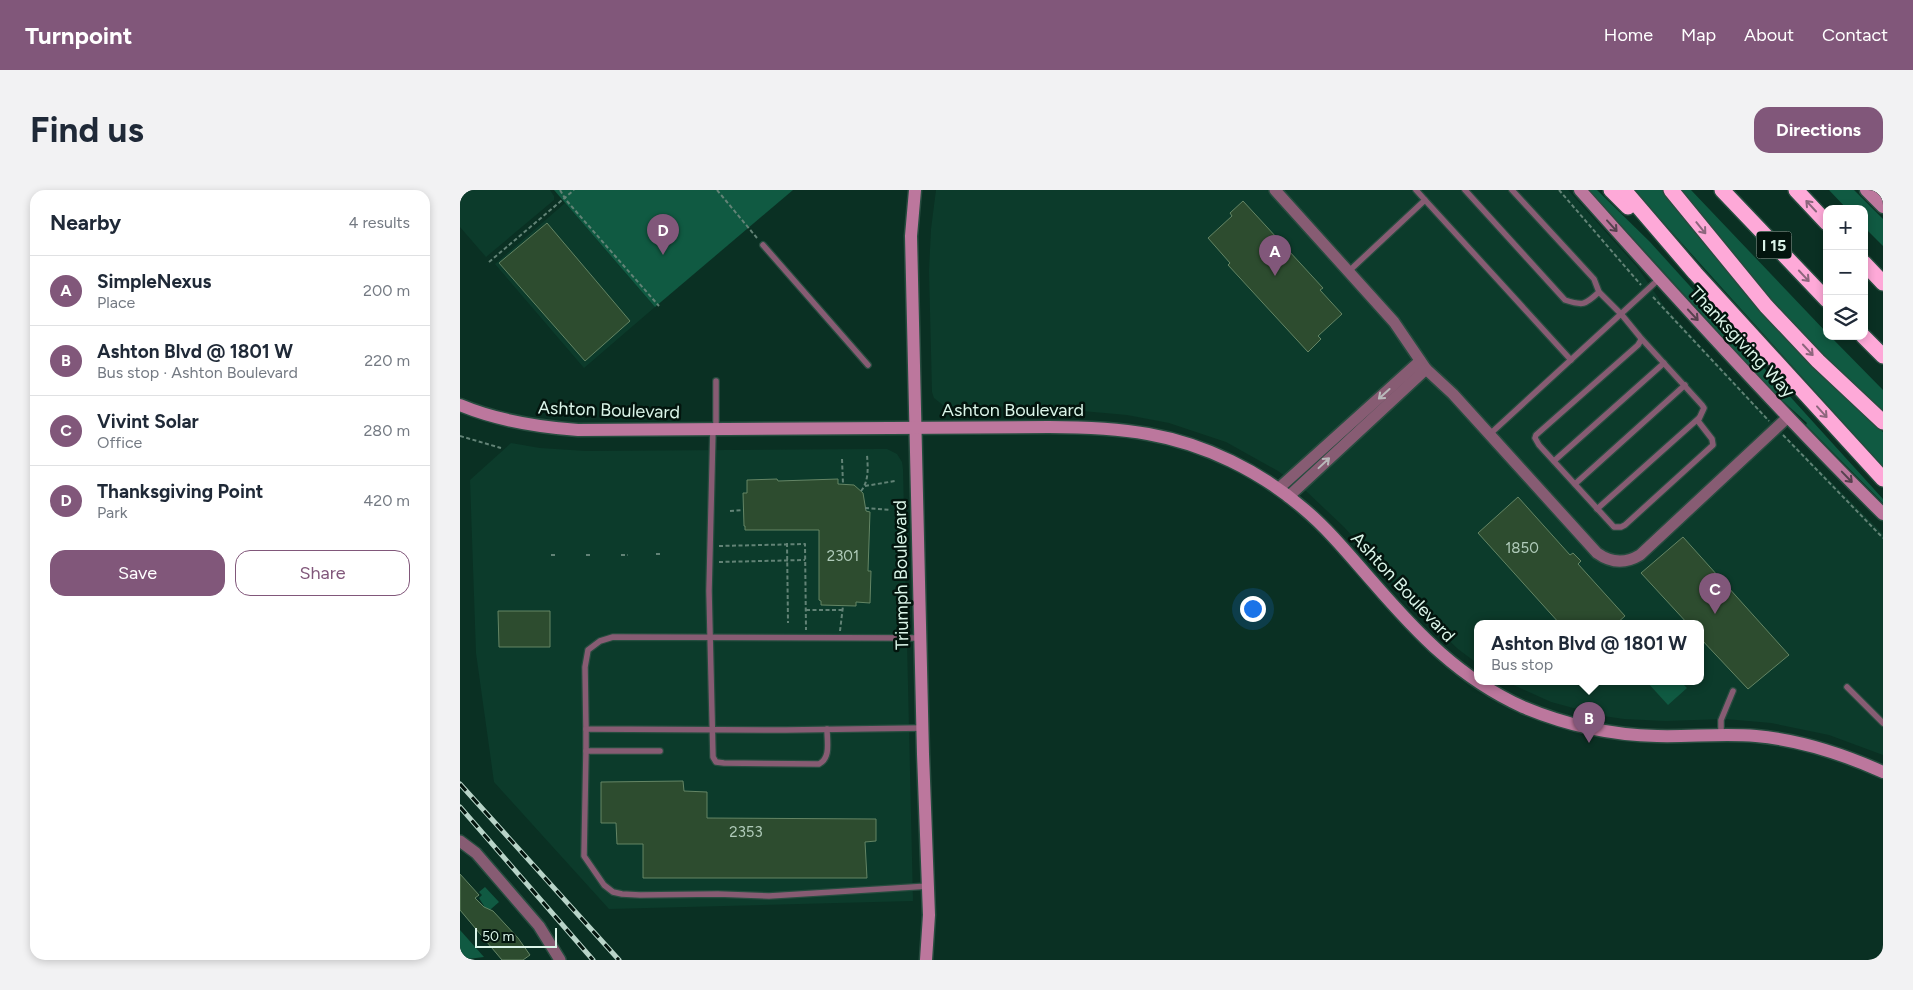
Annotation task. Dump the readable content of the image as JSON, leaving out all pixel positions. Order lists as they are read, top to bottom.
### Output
{
  "streets": {
    "highway": ["I 15"],
    "street": ["Thanksgiving Way", "Ashton Boulevard", "Triumph Boulevard"]
  },
  "crossings": [
    ["Ashton Boulevard", "Triumph Boulevard"]
  ],
  "one_way": ["Thanksgiving Way"],
  "house_numbers": ["1850", "2301", "2353"],
  "scale_bar": "50 m",
  "page": {
    "header": "Turnpoint",
    "nav": [
      "Home",
      "Map",
      "About",
      "Contact"
    ],
    "buttons": [
      "Directions",
      ["Save", "Share"]
    ],
    "title": "Find us",
    "heading": ["Nearby", "4 results"],
    "map_buttons": ["+", "−"],
    "pins": [
      "D",
      "A",
      "C",
      "B"
    ],
    "list": [
      {
        "mark": "A",
        "name": "SimpleNexus",
        "note": "Place",
        "value": "200 m"
      },
      {
        "mark": "B",
        "name": "Ashton Blvd @ 1801 W",
        "note": "Bus stop · Ashton Boulevard",
        "value": "220 m"
      },
      {
        "mark": "C",
        "name": "Vivint Solar",
        "note": "Office",
        "value": "280 m"
      },
      {
        "mark": "D",
        "name": "Thanksgiving Point",
        "note": "Park",
        "value": "420 m"
      }
    ],
    "popup": ["Ashton Blvd @ 1801 W", "Bus stop"],
    "scale": "50 m"
  }
}
